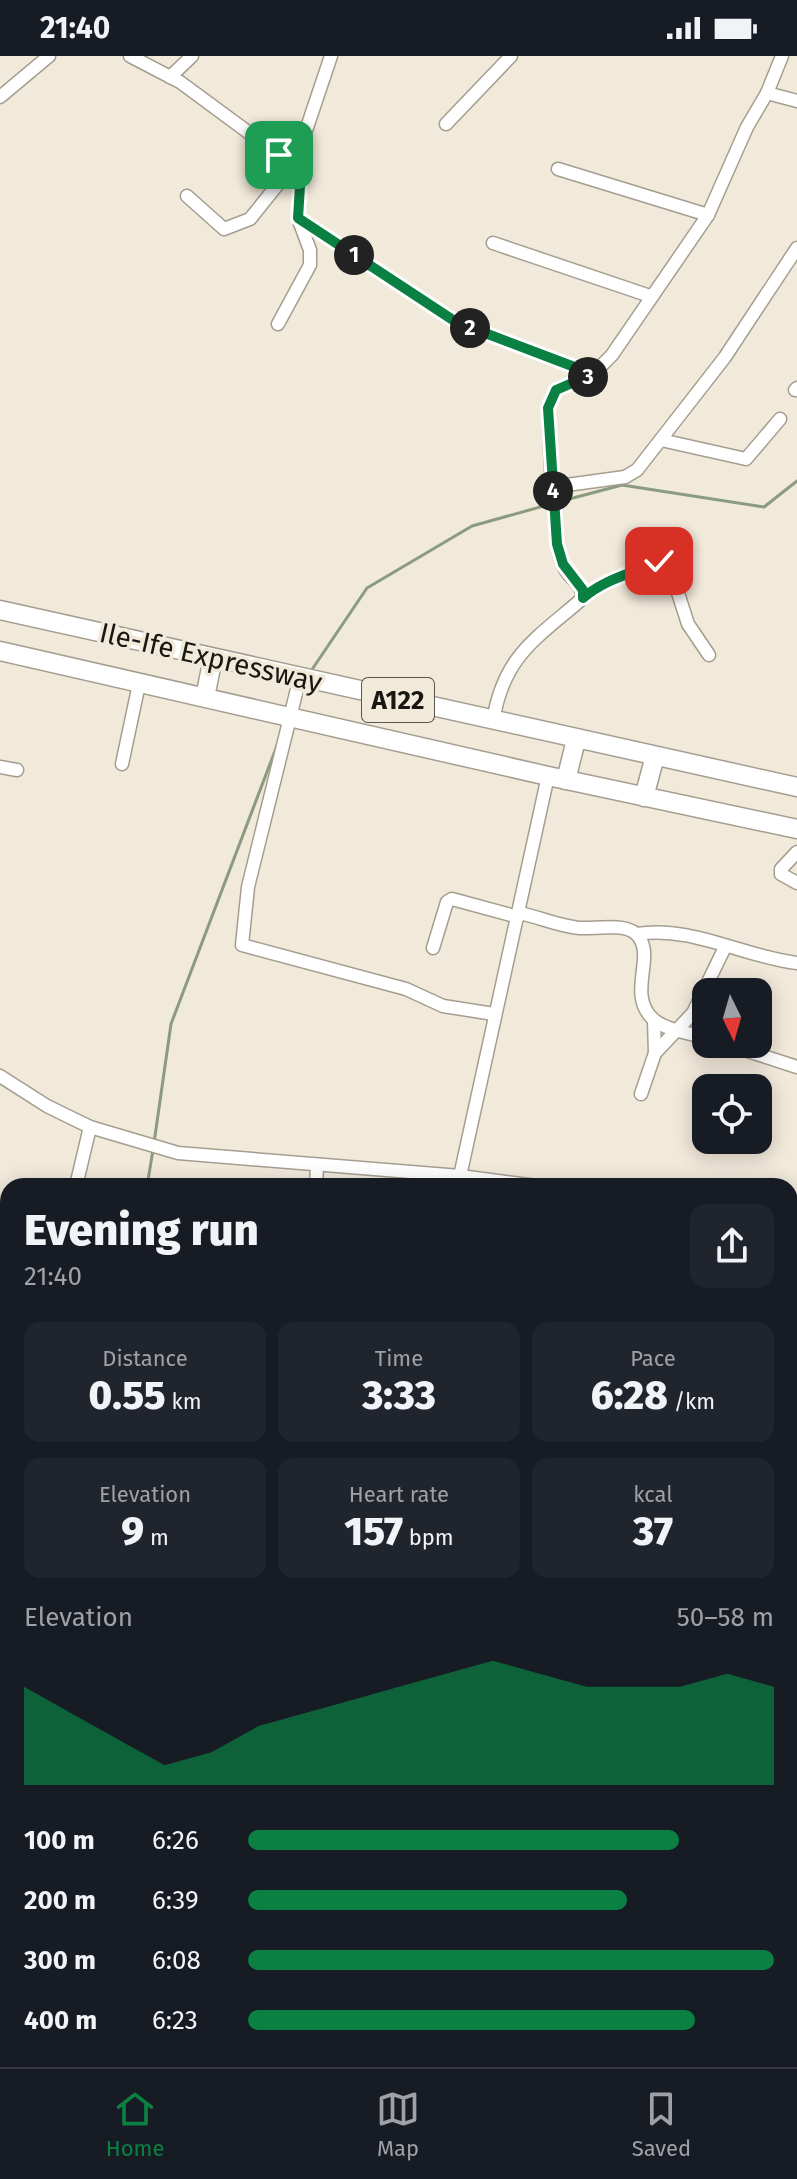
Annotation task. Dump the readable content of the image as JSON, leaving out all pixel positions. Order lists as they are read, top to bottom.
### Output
{
  "streets": {
    "highway": ["Ile-Ife Expressway", "A122"]
  },
  "north": "bottom",
  "page": {
    "status": "21:40",
    "pins": [
      "1",
      "2",
      "3",
      "4"
    ],
    "heading": ["Evening run", "21:40"],
    "stats": [
      ["Distance", "0.55 km"],
      ["Time", "3:33"],
      ["Pace", "6:28 /km"],
      ["Elevation", "9 m"],
      ["Heart rate", "157 bpm"],
      ["kcal", "37"]
    ],
    "chart": ["Elevation", "50–58 m"],
    "list": [
      {
        "name": "100 m",
        "note": "6:26"
      },
      {
        "name": "200 m",
        "note": "6:39"
      },
      {
        "name": "300 m",
        "note": "6:08"
      },
      {
        "name": "400 m",
        "note": "6:23"
      }
    ],
    "tabs": ["Home", "Map", "Saved"]
  }
}
